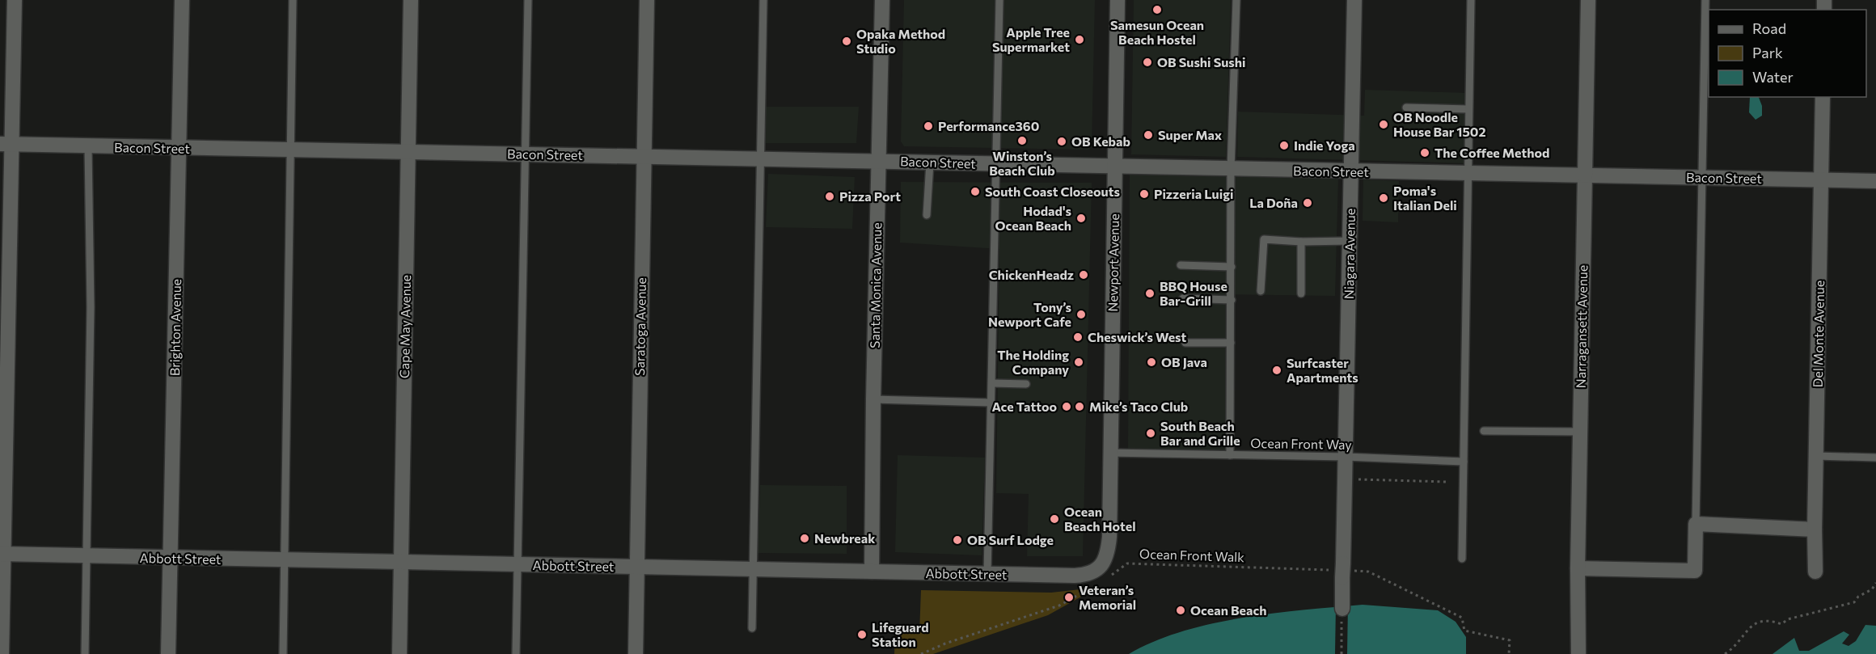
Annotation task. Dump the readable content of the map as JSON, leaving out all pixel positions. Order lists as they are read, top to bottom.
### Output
{
  "streets": {
    "street": [
      "Bacon Street",
      "Niagara Avenue",
      "Newport Avenue",
      "Santa Monica Avenue",
      "Cape May Avenue",
      "Saratoga Avenue",
      "Narragansett Avenue",
      "Brighton Avenue",
      "Del Monte Avenue",
      "Abbott Street"
    ],
    "lane": ["Ocean Front Way"],
    "path": ["Ocean Front Walk"]
  },
  "crossings": [
    ["Bacon Street", "Niagara Avenue"],
    ["Bacon Street", "Newport Avenue"],
    ["Bacon Street", "Santa Monica Avenue"],
    ["Bacon Street", "Cape May Avenue"],
    ["Bacon Street", "Saratoga Avenue"],
    ["Bacon Street", "Narragansett Avenue"],
    ["Bacon Street", "Brighton Avenue"],
    ["Bacon Street", "Del Monte Avenue"],
    ["Niagara Avenue", "Ocean Front Way"],
    ["Newport Avenue", "Ocean Front Way"],
    ["Newport Avenue", "Abbott Street"],
    ["Santa Monica Avenue", "Abbott Street"],
    ["Cape May Avenue", "Abbott Street"],
    ["Saratoga Avenue", "Abbott Street"],
    ["Brighton Avenue", "Abbott Street"]
  ],
  "places": [
    "Samesun Ocean Beach Hostel",
    "Apple Tree Supermarket",
    "Opaka Method Studio",
    "OB Sushi Sushi",
    "OB Noodle House Bar 1502",
    "Performance360",
    "Super Max",
    "Winston’s Beach Club",
    "OB Kebab",
    "Indie Yoga",
    "The Coffee Method",
    "South Coast Closeouts",
    "Pizzeria Luigi",
    "Pizza Port",
    "Poma's Italian Deli",
    "La Doña",
    "Hodad's Ocean Beach",
    "ChickenHeadz",
    "BBQ House Bar-Grill",
    "Tony’s Newport Cafe",
    "Cheswick’s West",
    "The Holding Company",
    "OB Java",
    "Surfcaster Apartments",
    "Ace Tattoo",
    "Mike’s Taco Club",
    "South Beach Bar and Grille",
    "Ocean Beach Hotel",
    "Newbreak",
    "OB Surf Lodge",
    "Veteran’s Memorial",
    "Ocean Beach",
    "Lifeguard Station"
  ],
  "legend": ["Road", "Park", "Water"]
}
